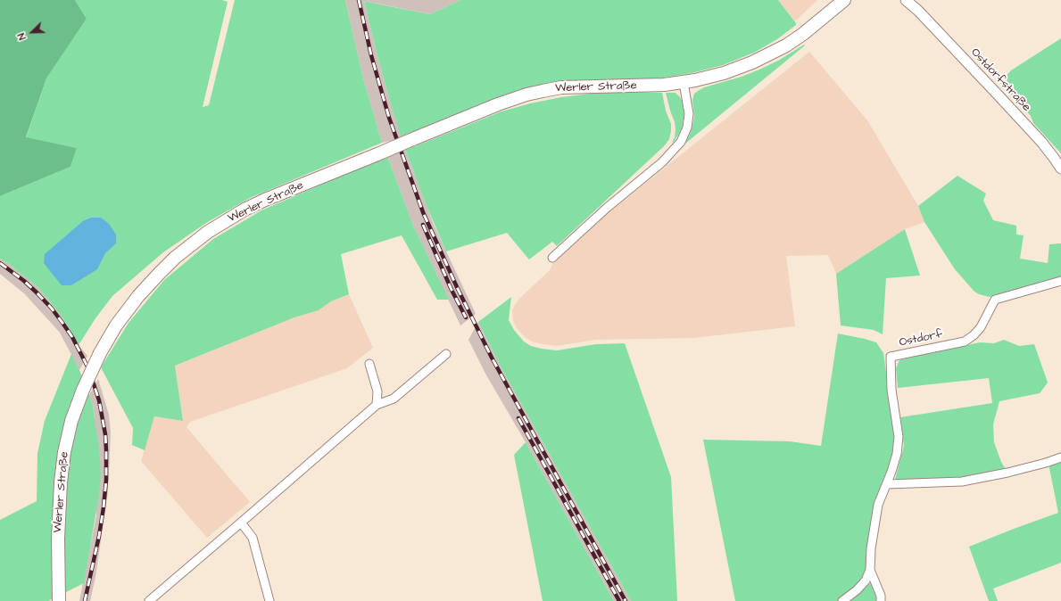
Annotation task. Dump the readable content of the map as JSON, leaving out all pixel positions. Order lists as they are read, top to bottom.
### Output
{
  "streets": {
    "main road": ["Werler Straße"],
    "street": ["Ostdorfstraße", "Ostdorf"]
  },
  "north": "bottom left"
}
